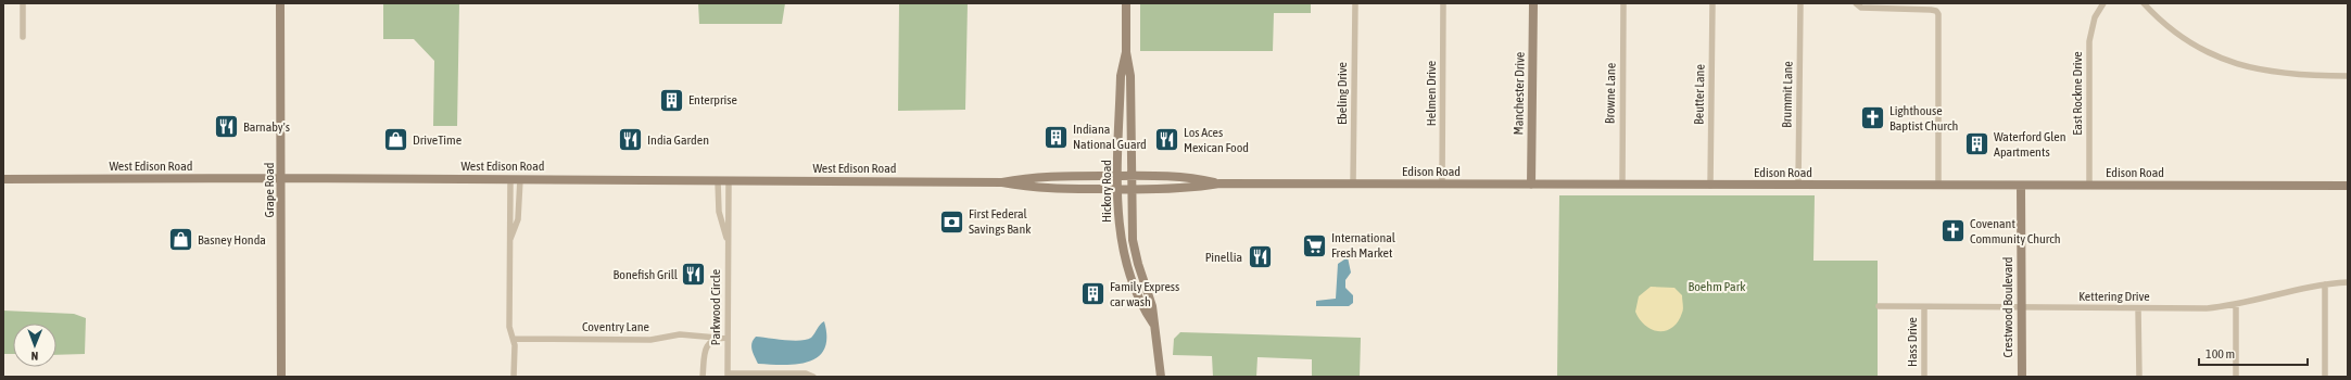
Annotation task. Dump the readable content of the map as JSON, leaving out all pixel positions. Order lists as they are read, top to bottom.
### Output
{
  "streets": {
    "main road": [
      "Manchester Drive",
      "West Edison Road",
      "Edison Road",
      "Grape Road",
      "Hickory Road",
      "Crestwood Boulevard"
    ],
    "street": [
      "Ebeling Drive",
      "Helmen Drive",
      "Browne Lane",
      "East Rockne Drive",
      "Beutter Lane",
      "Brummit Lane",
      "Kettering Drive",
      "Parkwood Circle",
      "Coventry Lane",
      "Hass Drive"
    ]
  },
  "crossings": [
    ["Ebeling Drive", "Edison Road"],
    ["Helmen Drive", "Edison Road"],
    ["Manchester Drive", "Edison Road"],
    ["Browne Lane", "Edison Road"],
    ["East Rockne Drive", "Edison Road"],
    ["Beutter Lane", "Edison Road"],
    ["Brummit Lane", "Edison Road"],
    ["West Edison Road", "Edison Road"],
    ["West Edison Road", "Grape Road"],
    ["West Edison Road", "Hickory Road"],
    ["West Edison Road", "Parkwood Circle"],
    ["Edison Road", "Hickory Road"],
    ["Edison Road", "Crestwood Boulevard"],
    ["Kettering Drive", "Crestwood Boulevard"],
    ["Kettering Drive", "Hass Drive"],
    ["Parkwood Circle", "Coventry Lane"]
  ],
  "parks": ["Boehm Park"],
  "places": {
    "building": [
      "Enterprise",
      "Indiana National Guard",
      "Waterford Glen Apartments",
      "Family Express car wash"
    ],
    "church": ["Lighthouse Baptist Church", "Covenant Community Church"],
    "restaurant": [
      "Barnaby's",
      "India Garden",
      "Los Aces Mexican Food",
      "Pinellia",
      "Bonefish Grill"
    ],
    "shop": ["DriveTime", "Basney Honda"],
    "bank": ["First Federal Savings Bank"],
    "supermarket": ["International Fresh Market"]
  },
  "scale_bar": "100 m",
  "north": "bottom"
}
